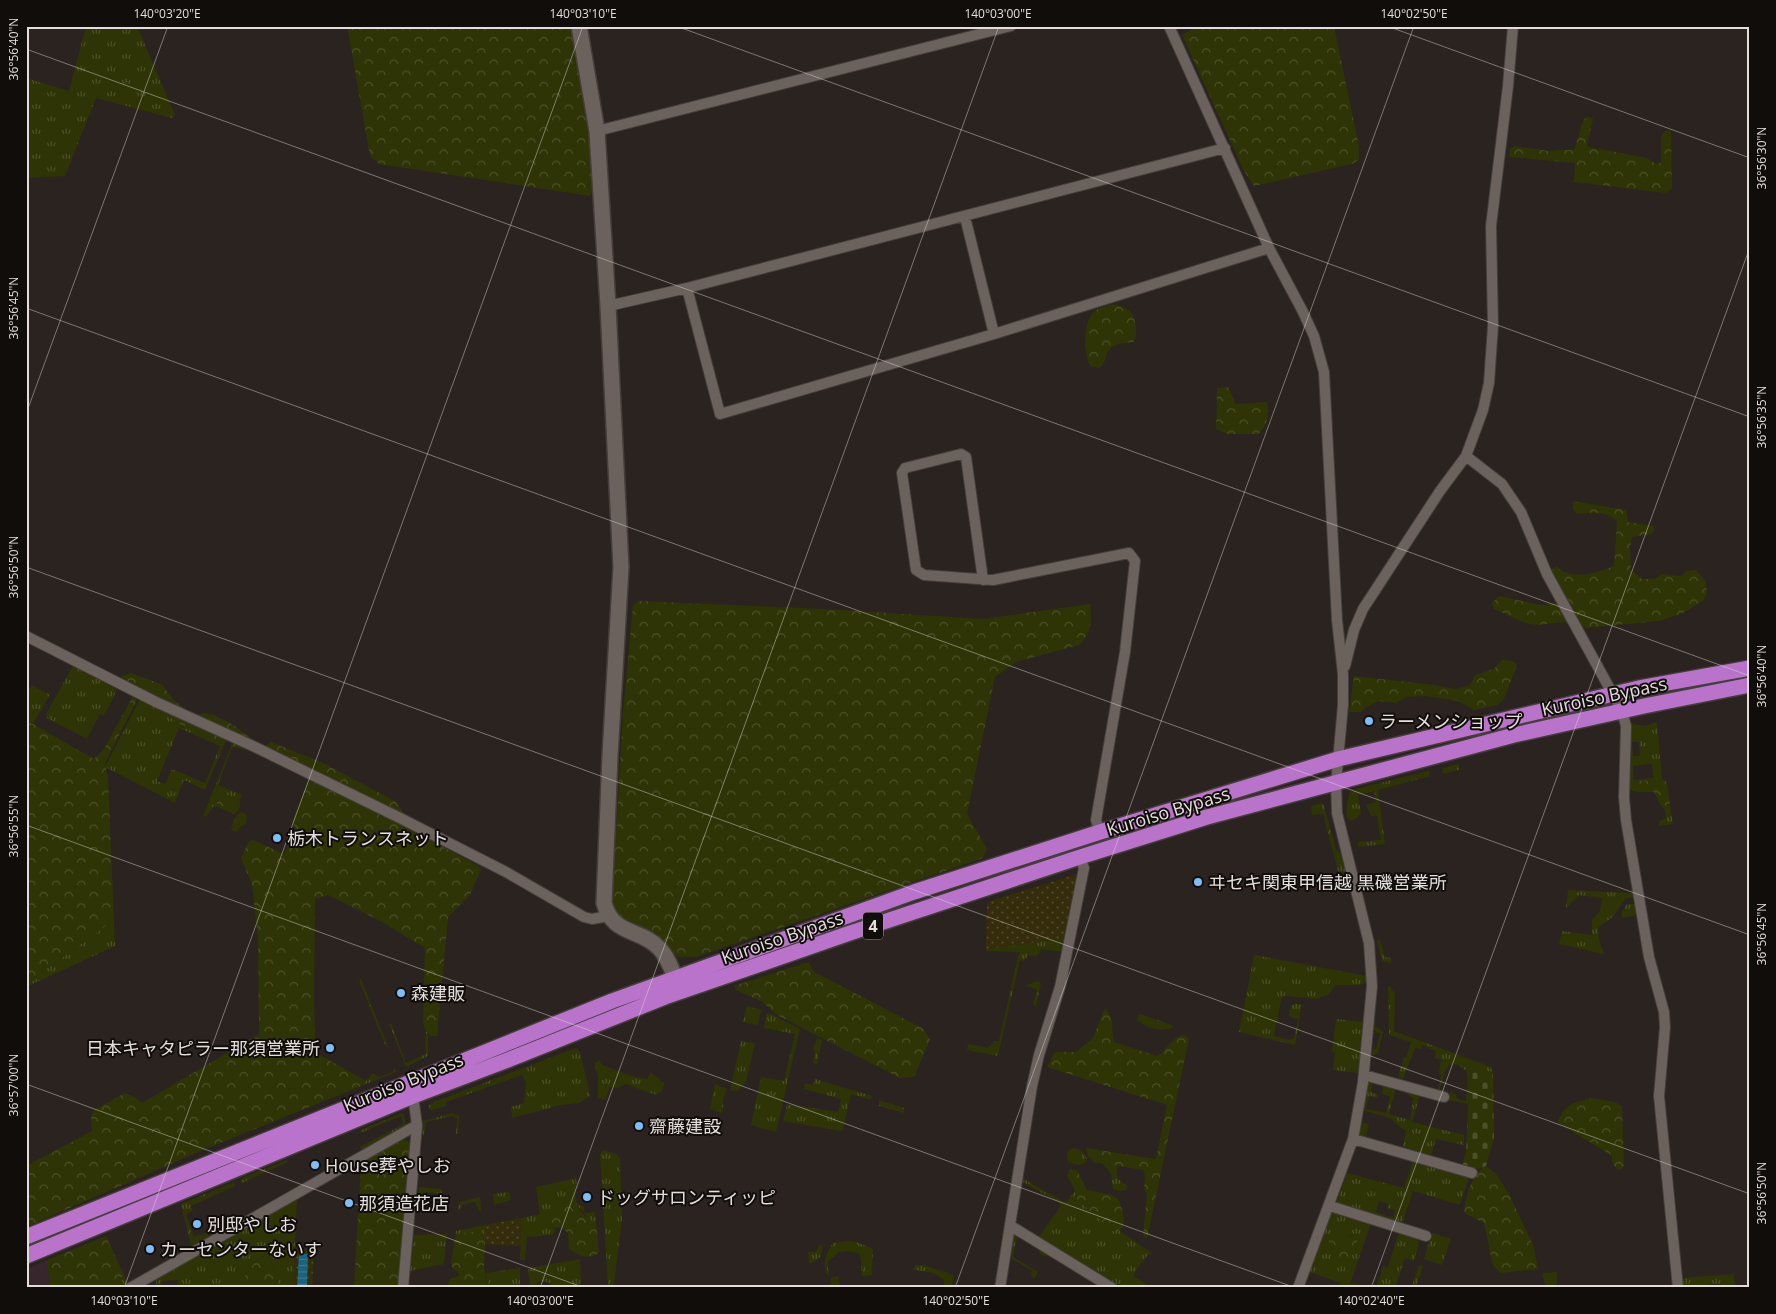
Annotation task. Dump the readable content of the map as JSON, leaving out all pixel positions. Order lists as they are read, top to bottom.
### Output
{
  "streets": {
    "highway": ["Kuroiso Bypass", "4"]
  },
  "places": [
    "ラーメンショップ",
    "栃木トランスネット",
    "ヰセキ関東甲信越 黒磯営業所",
    "森建販",
    "日本キャタピラー那須営業所",
    "齋藤建設",
    "House葬やしお",
    "ドッグサロンティッピ",
    "那須造花店",
    "別邸やしお",
    "カーセンターないす"
  ],
  "coordinates": [
    "140°03'20\"E",
    "140°03'10\"E",
    "140°03'00\"E",
    "140°02'50\"E",
    "36°56'40\"N",
    "36°56'30\"N",
    "36°56'45\"N",
    "36°56'35\"N",
    "36°56'50\"N",
    "36°56'55\"N",
    "36°57'00\"N",
    "140°02'40\"E"
  ]
}
